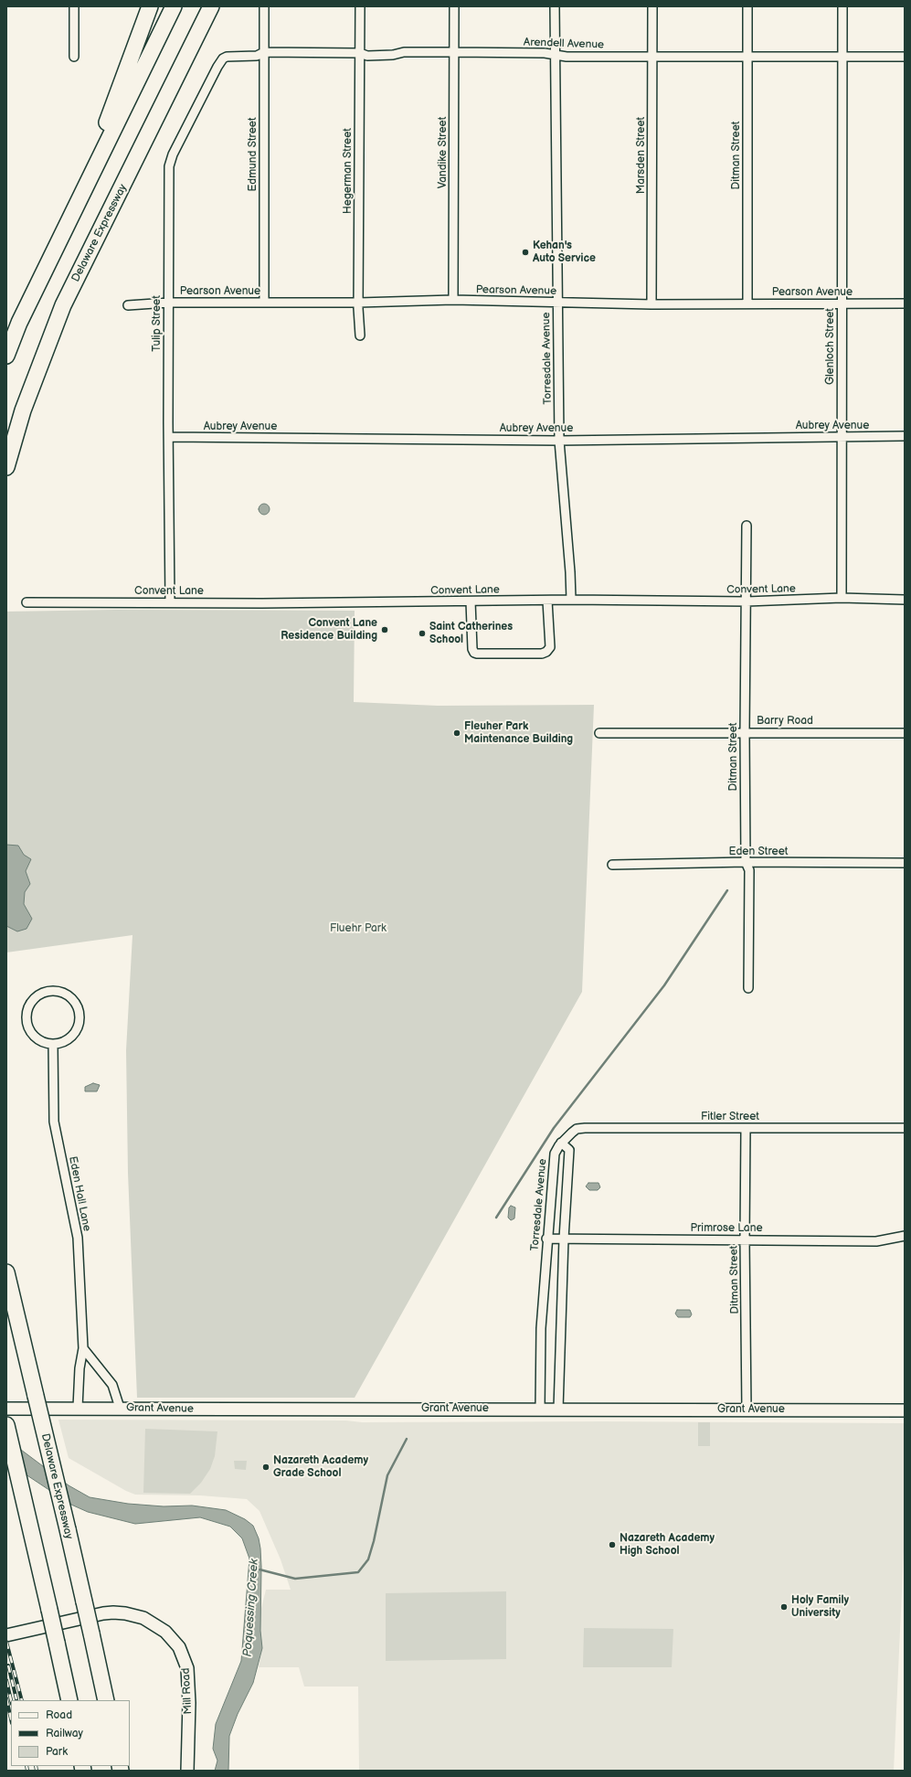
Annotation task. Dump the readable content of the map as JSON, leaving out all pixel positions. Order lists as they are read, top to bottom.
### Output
{
  "streets": {
    "highway": ["Delaware Expressway"],
    "street": [
      "Arendell Avenue",
      "Vandike Street",
      "Edmund Street",
      "Marsden Street",
      "Ditman Street",
      "Hegerman Street",
      "Pearson Avenue",
      "Tulip Street",
      "Glenloch Street",
      "Torresdale Avenue",
      "Aubrey Avenue",
      "Convent Lane",
      "Barry Road",
      "Eden Street",
      "Fitler Street",
      "Eden Hall Lane",
      "Primrose Lane",
      "Grant Avenue",
      "Mill Road"
    ]
  },
  "crossings": [
    ["Arendell Avenue", "Vandike Street"],
    ["Arendell Avenue", "Edmund Street"],
    ["Arendell Avenue", "Marsden Street"],
    ["Arendell Avenue", "Ditman Street"],
    ["Arendell Avenue", "Hegerman Street"],
    ["Arendell Avenue", "Tulip Street"],
    ["Arendell Avenue", "Glenloch Street"],
    ["Arendell Avenue", "Torresdale Avenue"],
    ["Vandike Street", "Pearson Avenue"],
    ["Edmund Street", "Pearson Avenue"],
    ["Marsden Street", "Pearson Avenue"],
    ["Ditman Street", "Pearson Avenue"],
    ["Ditman Street", "Convent Lane"],
    ["Ditman Street", "Barry Road"],
    ["Ditman Street", "Eden Street"],
    ["Ditman Street", "Fitler Street"],
    ["Ditman Street", "Primrose Lane"],
    ["Ditman Street", "Grant Avenue"],
    ["Hegerman Street", "Pearson Avenue"],
    ["Pearson Avenue", "Tulip Street"],
    ["Pearson Avenue", "Glenloch Street"],
    ["Pearson Avenue", "Torresdale Avenue"],
    ["Tulip Street", "Aubrey Avenue"],
    ["Tulip Street", "Convent Lane"],
    ["Glenloch Street", "Aubrey Avenue"],
    ["Glenloch Street", "Convent Lane"],
    ["Torresdale Avenue", "Aubrey Avenue"],
    ["Torresdale Avenue", "Convent Lane"],
    ["Torresdale Avenue", "Fitler Street"],
    ["Torresdale Avenue", "Primrose Lane"],
    ["Torresdale Avenue", "Grant Avenue"],
    ["Eden Hall Lane", "Grant Avenue"]
  ],
  "water": ["Poquessing Creek"],
  "parks": ["Fluehr Park"],
  "places": [
    "Kehan's Auto Service",
    "Convent Lane Residence Building",
    "Saint Catherines School",
    "Fleuher Park Maintenance Building",
    "Nazareth Academy Grade School",
    "Nazareth Academy High School",
    "Holy Family University"
  ],
  "legend": ["Road", "Railway", "Park"]
}
